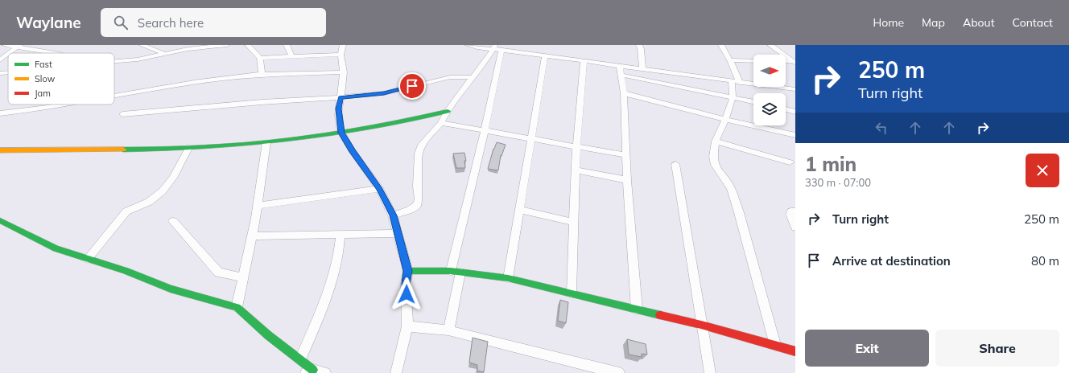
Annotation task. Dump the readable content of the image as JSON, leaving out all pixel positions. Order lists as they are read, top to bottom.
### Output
{
  "legend": ["Fast", "Slow", "Jam"],
  "north": "right",
  "page": {
    "header": "Waylane",
    "search": "Search here",
    "nav": [
      "Home",
      "Map",
      "About",
      "Contact"
    ],
    "turn": ["250 m", "Turn right"],
    "heading": ["1 min", "330 m · 07:00"],
    "list": [
      {
        "name": "Turn right",
        "value": "250 m"
      },
      {
        "name": "Arrive at destination",
        "value": "80 m"
      }
    ],
    "buttons": ["Exit", "Share"]
  }
}
